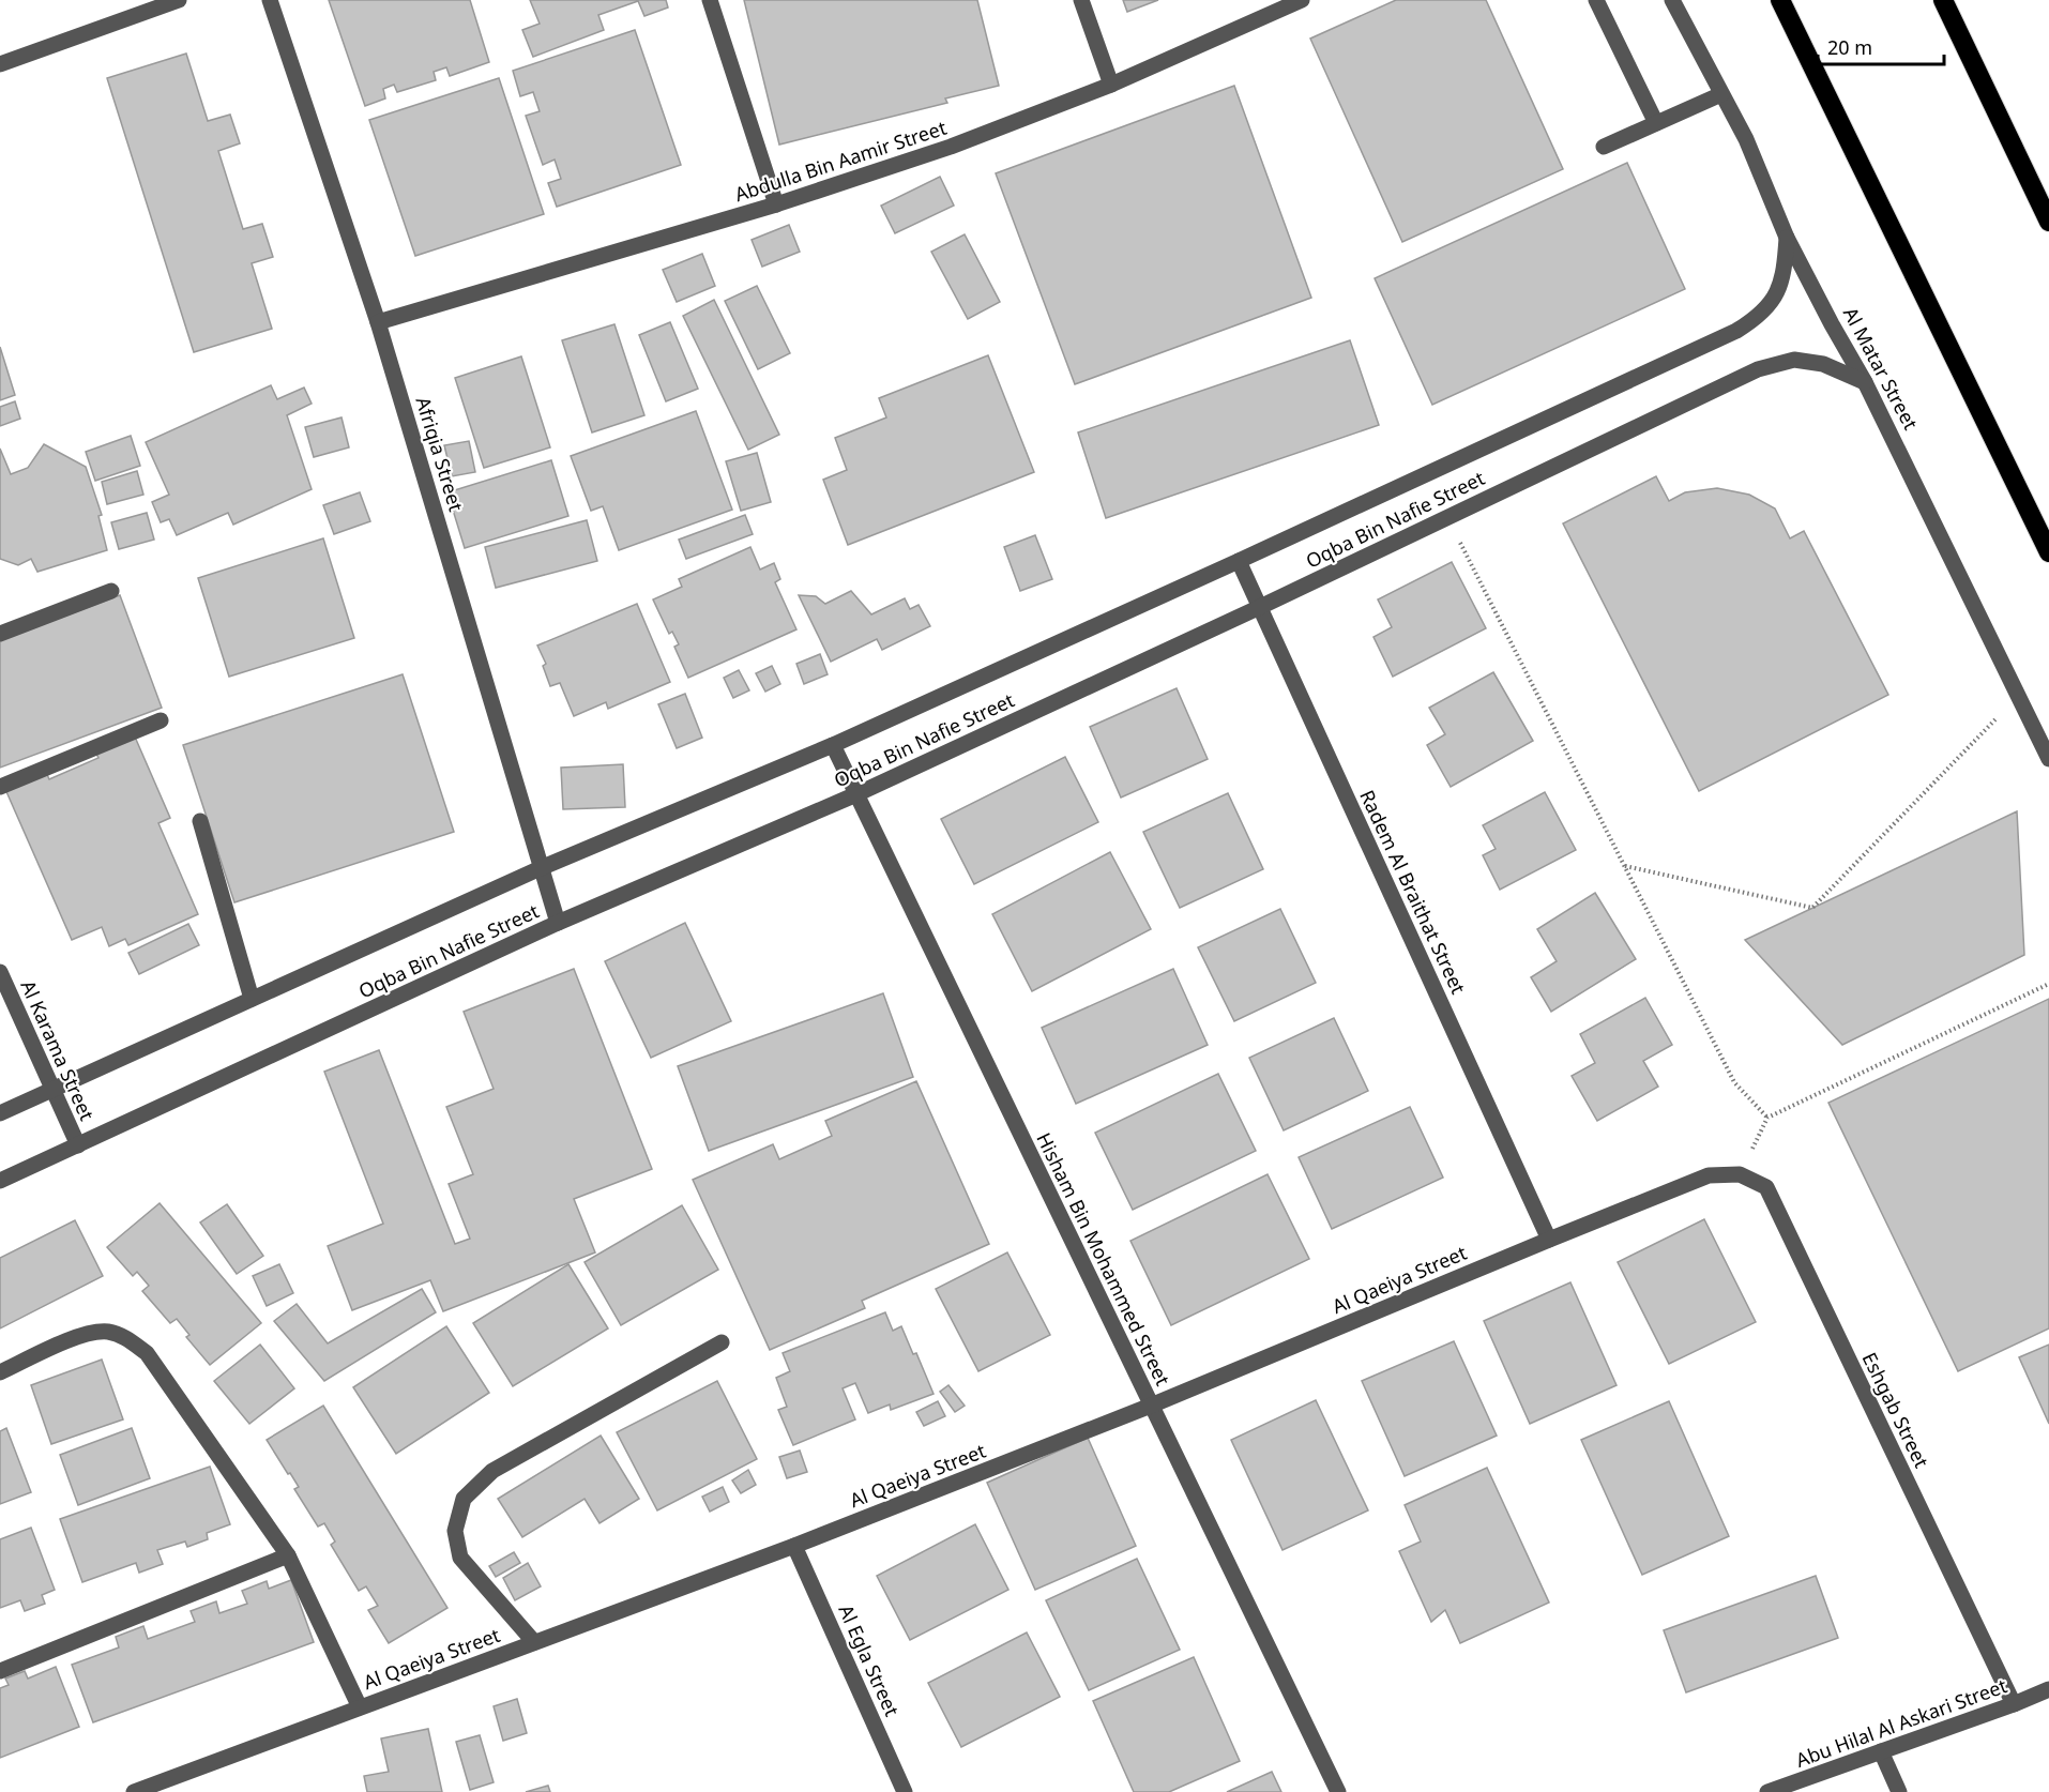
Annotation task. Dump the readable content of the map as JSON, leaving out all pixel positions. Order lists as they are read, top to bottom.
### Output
{
  "streets": {
    "street": [
      "Abdulla Bin Aamir Street",
      "Al Matar Street",
      "Afriqia Street",
      "Oqba Bin Nafie Street",
      "Radem Al Braithat Street",
      "Al Karama Street",
      "Hisham Bin Mohammed Street",
      "Al Qaeiya Street",
      "Eshgab Street",
      "Al Egla Street",
      "Abu Hilal Al Askari Street"
    ]
  },
  "crossings": [
    ["Abdulla Bin Aamir Street", "Afriqia Street"],
    ["Al Matar Street", "Oqba Bin Nafie Street"],
    ["Afriqia Street", "Oqba Bin Nafie Street"],
    ["Oqba Bin Nafie Street", "Radem Al Braithat Street"],
    ["Oqba Bin Nafie Street", "Al Karama Street"],
    ["Oqba Bin Nafie Street", "Hisham Bin Mohammed Street"],
    ["Radem Al Braithat Street", "Al Qaeiya Street"],
    ["Hisham Bin Mohammed Street", "Al Qaeiya Street"],
    ["Al Qaeiya Street", "Eshgab Street"],
    ["Al Qaeiya Street", "Al Egla Street"],
    ["Eshgab Street", "Abu Hilal Al Askari Street"]
  ],
  "scale_bar": "20 m"
}
